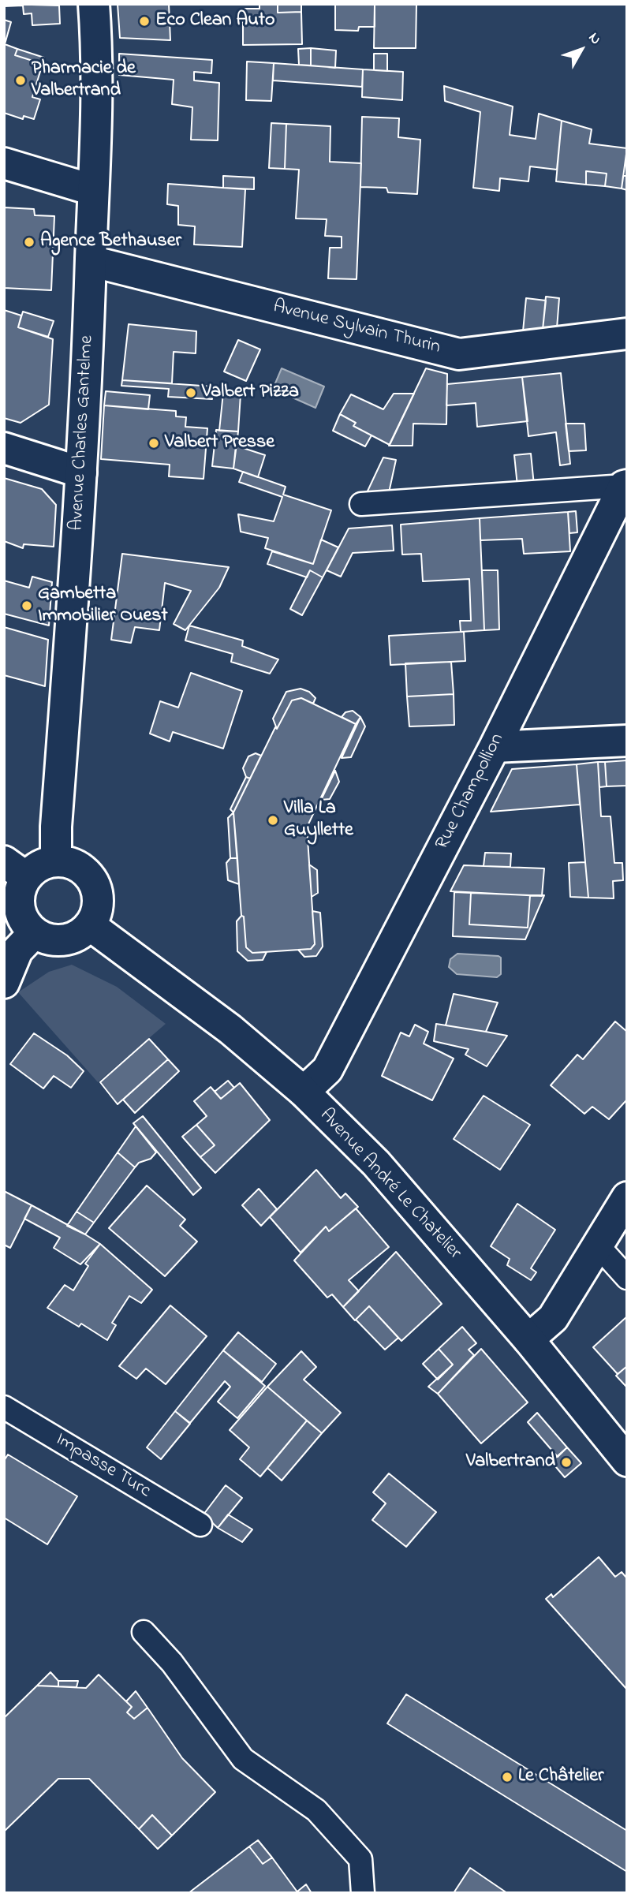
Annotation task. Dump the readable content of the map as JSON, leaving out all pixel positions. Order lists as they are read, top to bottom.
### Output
{
  "streets": {
    "street": [
      "Avenue Sylvain Thurin",
      "Avenue Charles Gantelme",
      "Rue Champollion",
      "Avenue André Le Chatelier"
    ],
    "lane": ["Impasse Turc"]
  },
  "crossings": [
    ["Avenue Sylvain Thurin", "Avenue Charles Gantelme"],
    ["Avenue Charles Gantelme", "Avenue André Le Chatelier"],
    ["Rue Champollion", "Avenue André Le Chatelier"]
  ],
  "places": [
    "Eco Clean Auto",
    "Pharmacie de Valbertrand",
    "Agence Bethauser",
    "Valbert Pizza",
    "Valbert Presse",
    "Gambetta Immobilier Ouest",
    "Villa La Guyllette",
    "Valbertrand",
    "Le Châtelier"
  ],
  "north": "top right"
}
